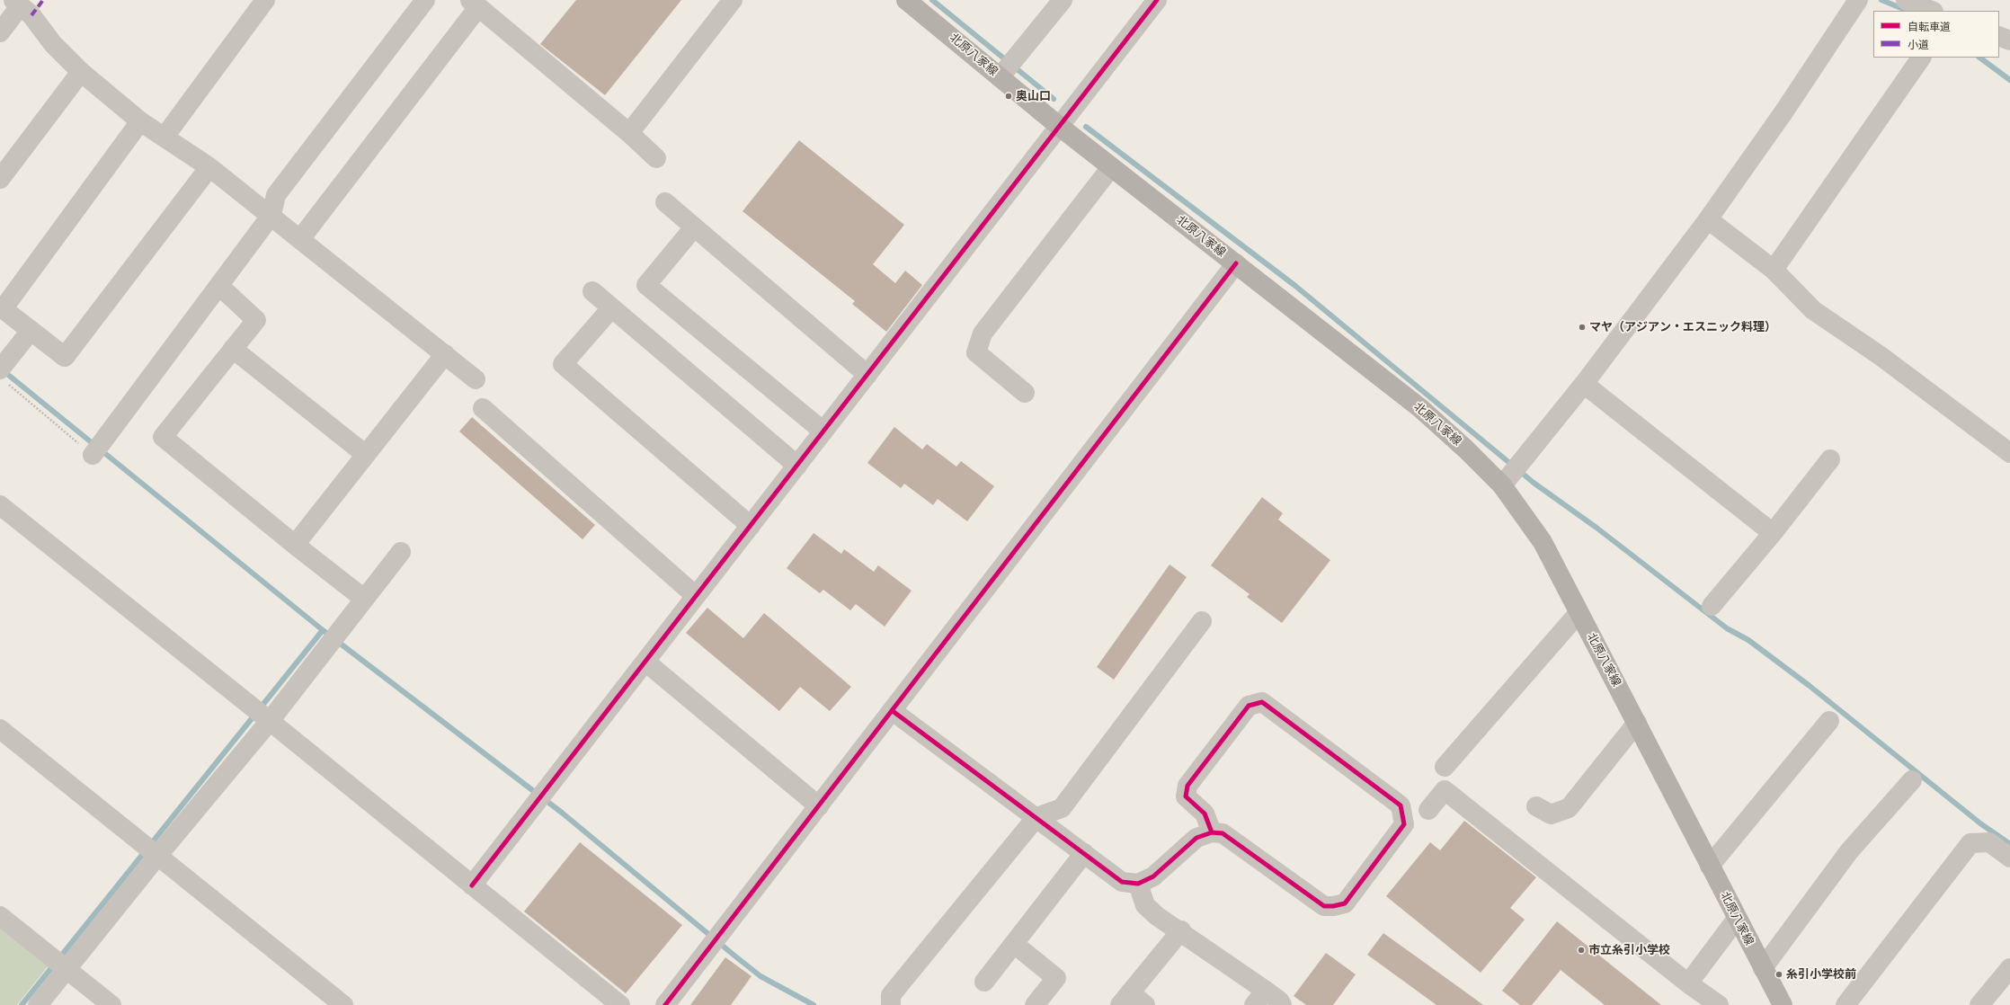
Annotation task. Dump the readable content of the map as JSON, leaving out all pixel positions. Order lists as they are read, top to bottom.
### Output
{
  "streets": {
    "main road": ["北原八家線"]
  },
  "places": [
    "奥山口",
    "マヤ（アジアン・エスニック料理）",
    "市立糸引小学校",
    "糸引小学校前"
  ],
  "legend": ["自転車道", "小道"]
}
